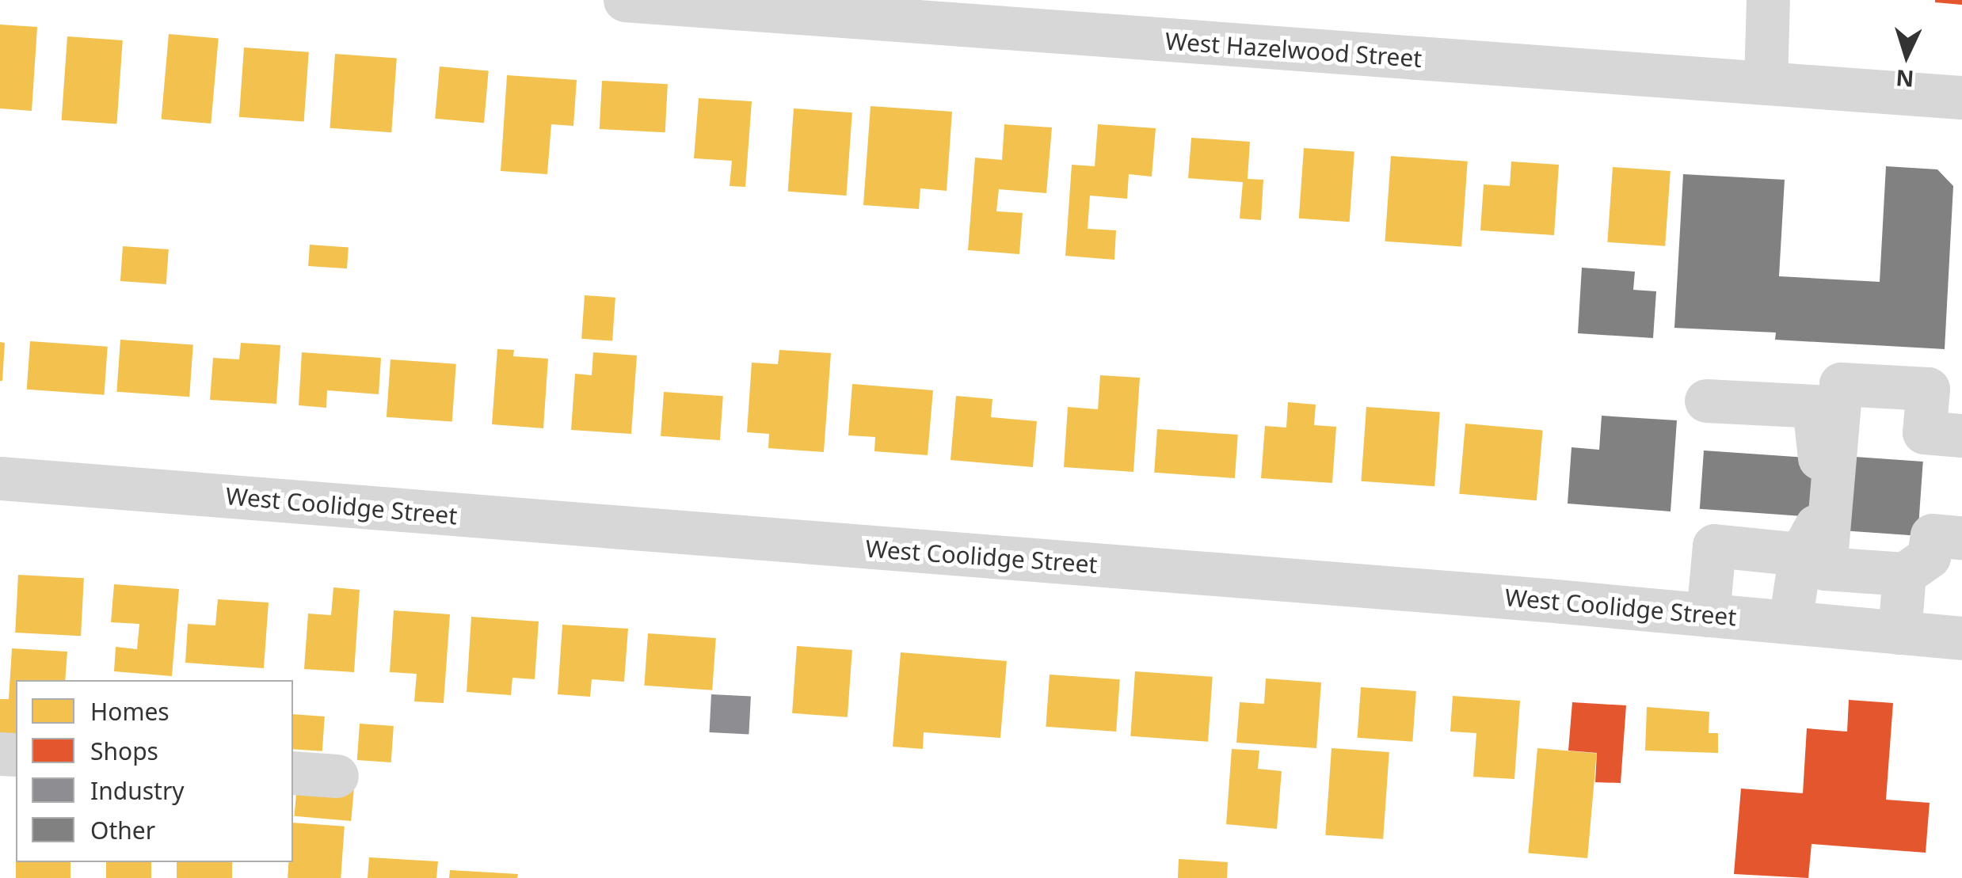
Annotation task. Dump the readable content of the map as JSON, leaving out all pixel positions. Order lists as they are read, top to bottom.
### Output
{
  "streets": {
    "street": ["West Hazelwood Street", "West Coolidge Street"]
  },
  "legend": [
    "Homes",
    "Shops",
    "Industry",
    "Other"
  ],
  "north": "bottom"
}
